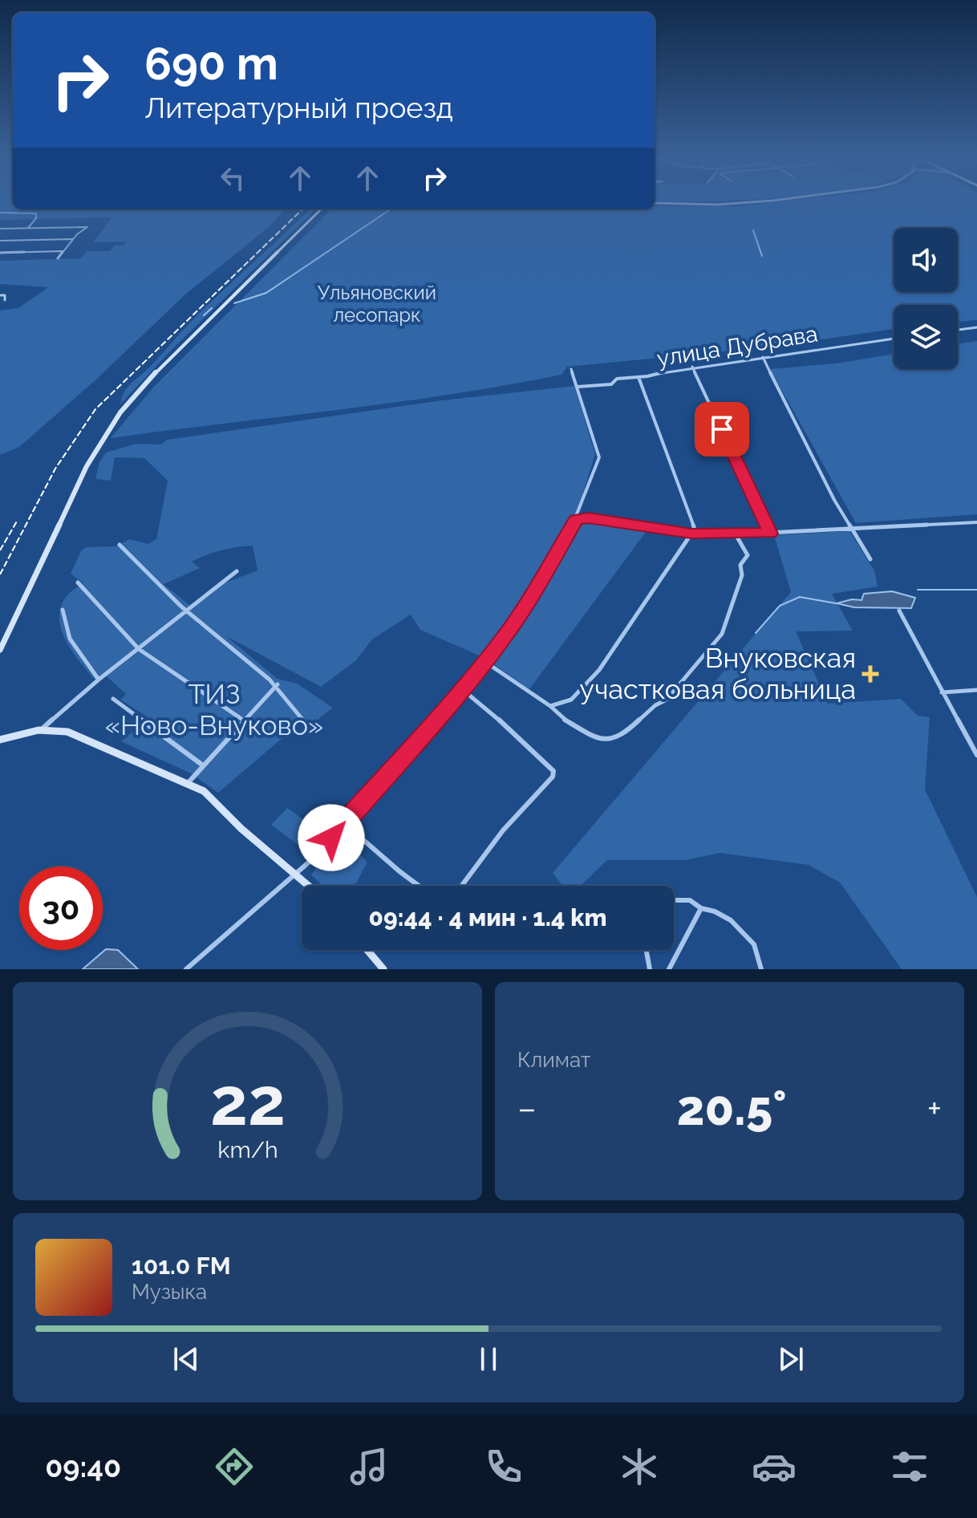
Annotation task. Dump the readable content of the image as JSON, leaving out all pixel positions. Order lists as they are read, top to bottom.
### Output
{
  "streets": {
    "street": ["улица Дубрава"]
  },
  "parks": ["Ульяновский лесопарк", "ТИЗ «Ново-Внуково»"],
  "places": {
    "health": ["Внуковская участковая больница"]
  },
  "page": {
    "turn": ["690 m", "Литературный проезд"],
    "limit": "30",
    "trip": "09:44 · 4 мин · 1.4 km",
    "tile": "Климат",
    "heat": ["−", "20.5°", "+"],
    "song": ["101.0 FM", "Музыка"],
    "tabs": "09:40",
    "gauge": ["22", "km/h"]
  }
}
